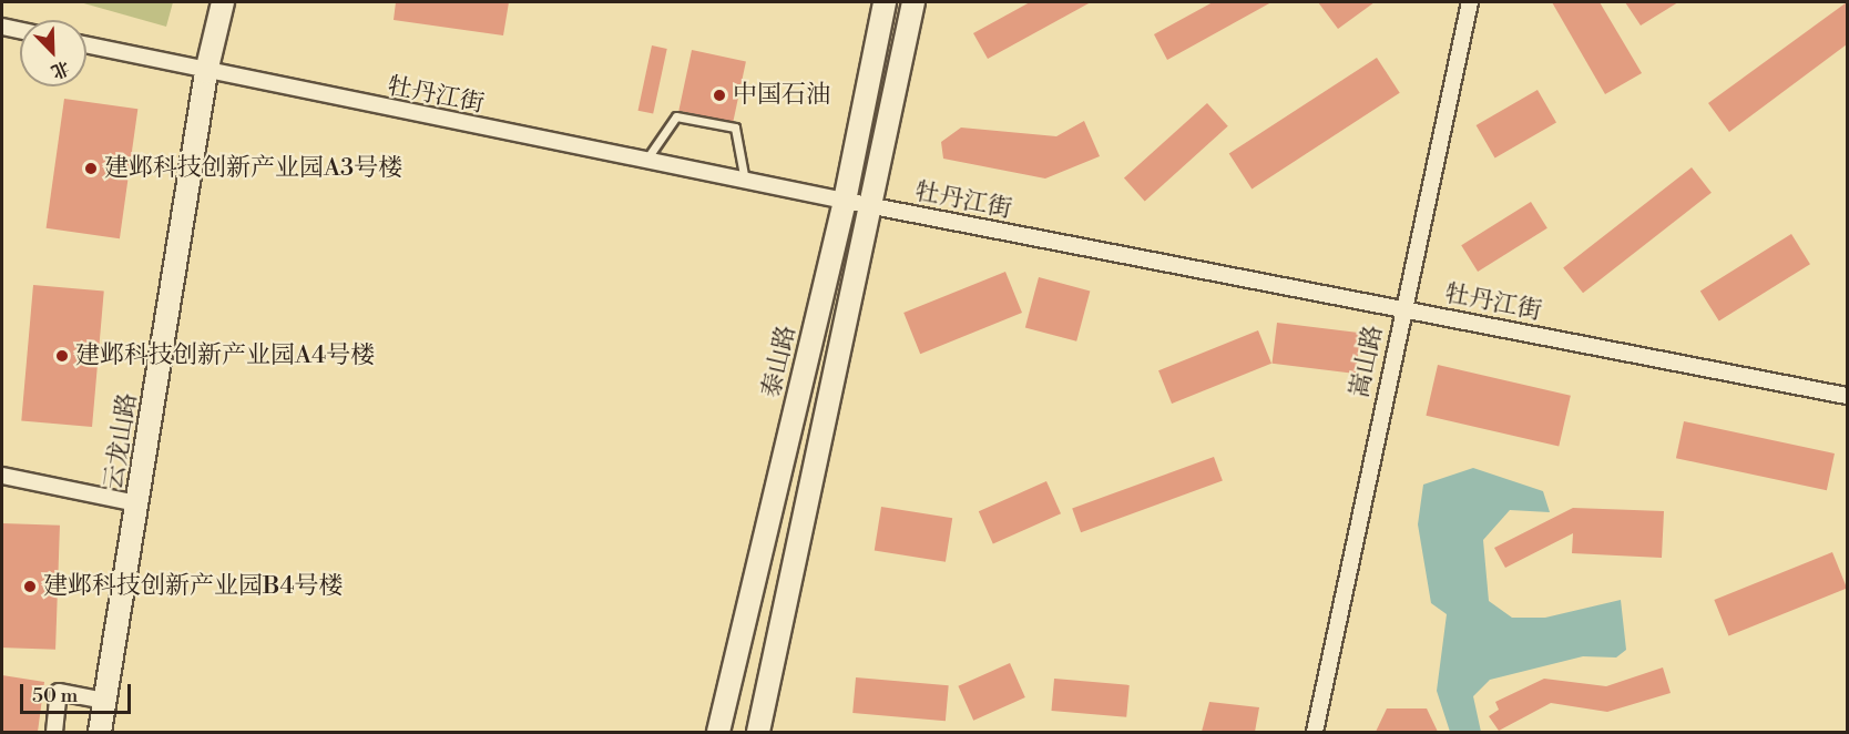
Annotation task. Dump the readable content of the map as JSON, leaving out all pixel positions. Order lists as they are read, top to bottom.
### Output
{
  "streets": {
    "street": [
      "牡丹江街",
      "泰山路",
      "嵩山路",
      "云龙山路"
    ]
  },
  "crossings": [
    ["牡丹江街", "泰山路"],
    ["牡丹江街", "嵩山路"],
    ["牡丹江街", "云龙山路"]
  ],
  "places": [
    "中国石油",
    "建邺科技创新产业园A3号楼",
    "建邺科技创新产业园A4号楼",
    "建邺科技创新产业园B4号楼"
  ],
  "scale_bar": "50 m",
  "north": "bottom right"
}
